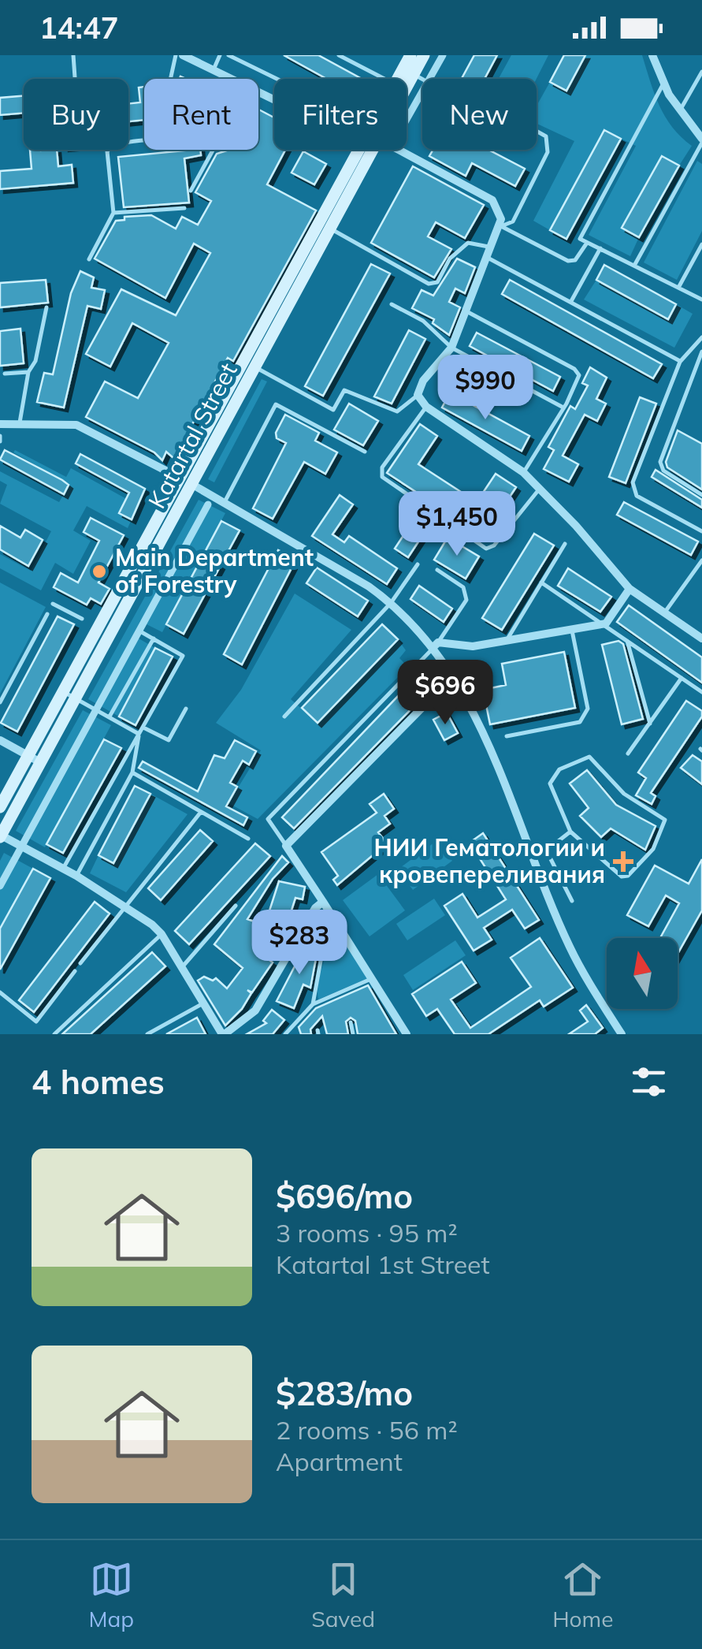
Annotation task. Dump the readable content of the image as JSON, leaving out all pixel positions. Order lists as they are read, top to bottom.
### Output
{
  "streets": {
    "main road": ["Katartal Street"]
  },
  "places": {
    "other": ["Main Department of Forestry"],
    "health": ["НИИ Гематологии и кровепереливания"]
  },
  "north": "top",
  "page": {
    "status": "14:47",
    "chip": [
      "Buy",
      "Rent",
      "Filters",
      "New"
    ],
    "price": [
      "$990",
      "$1,450",
      "$696",
      "$283"
    ],
    "heading": "4 homes",
    "list": [
      {
        "name": "$696/mo",
        "note": "3 rooms · 95 m² · Katartal 1st Street"
      },
      {
        "name": "$283/mo",
        "note": "2 rooms · 56 m² · Apartment"
      }
    ],
    "tabs": ["Map", "Saved", "Home"]
  }
}
